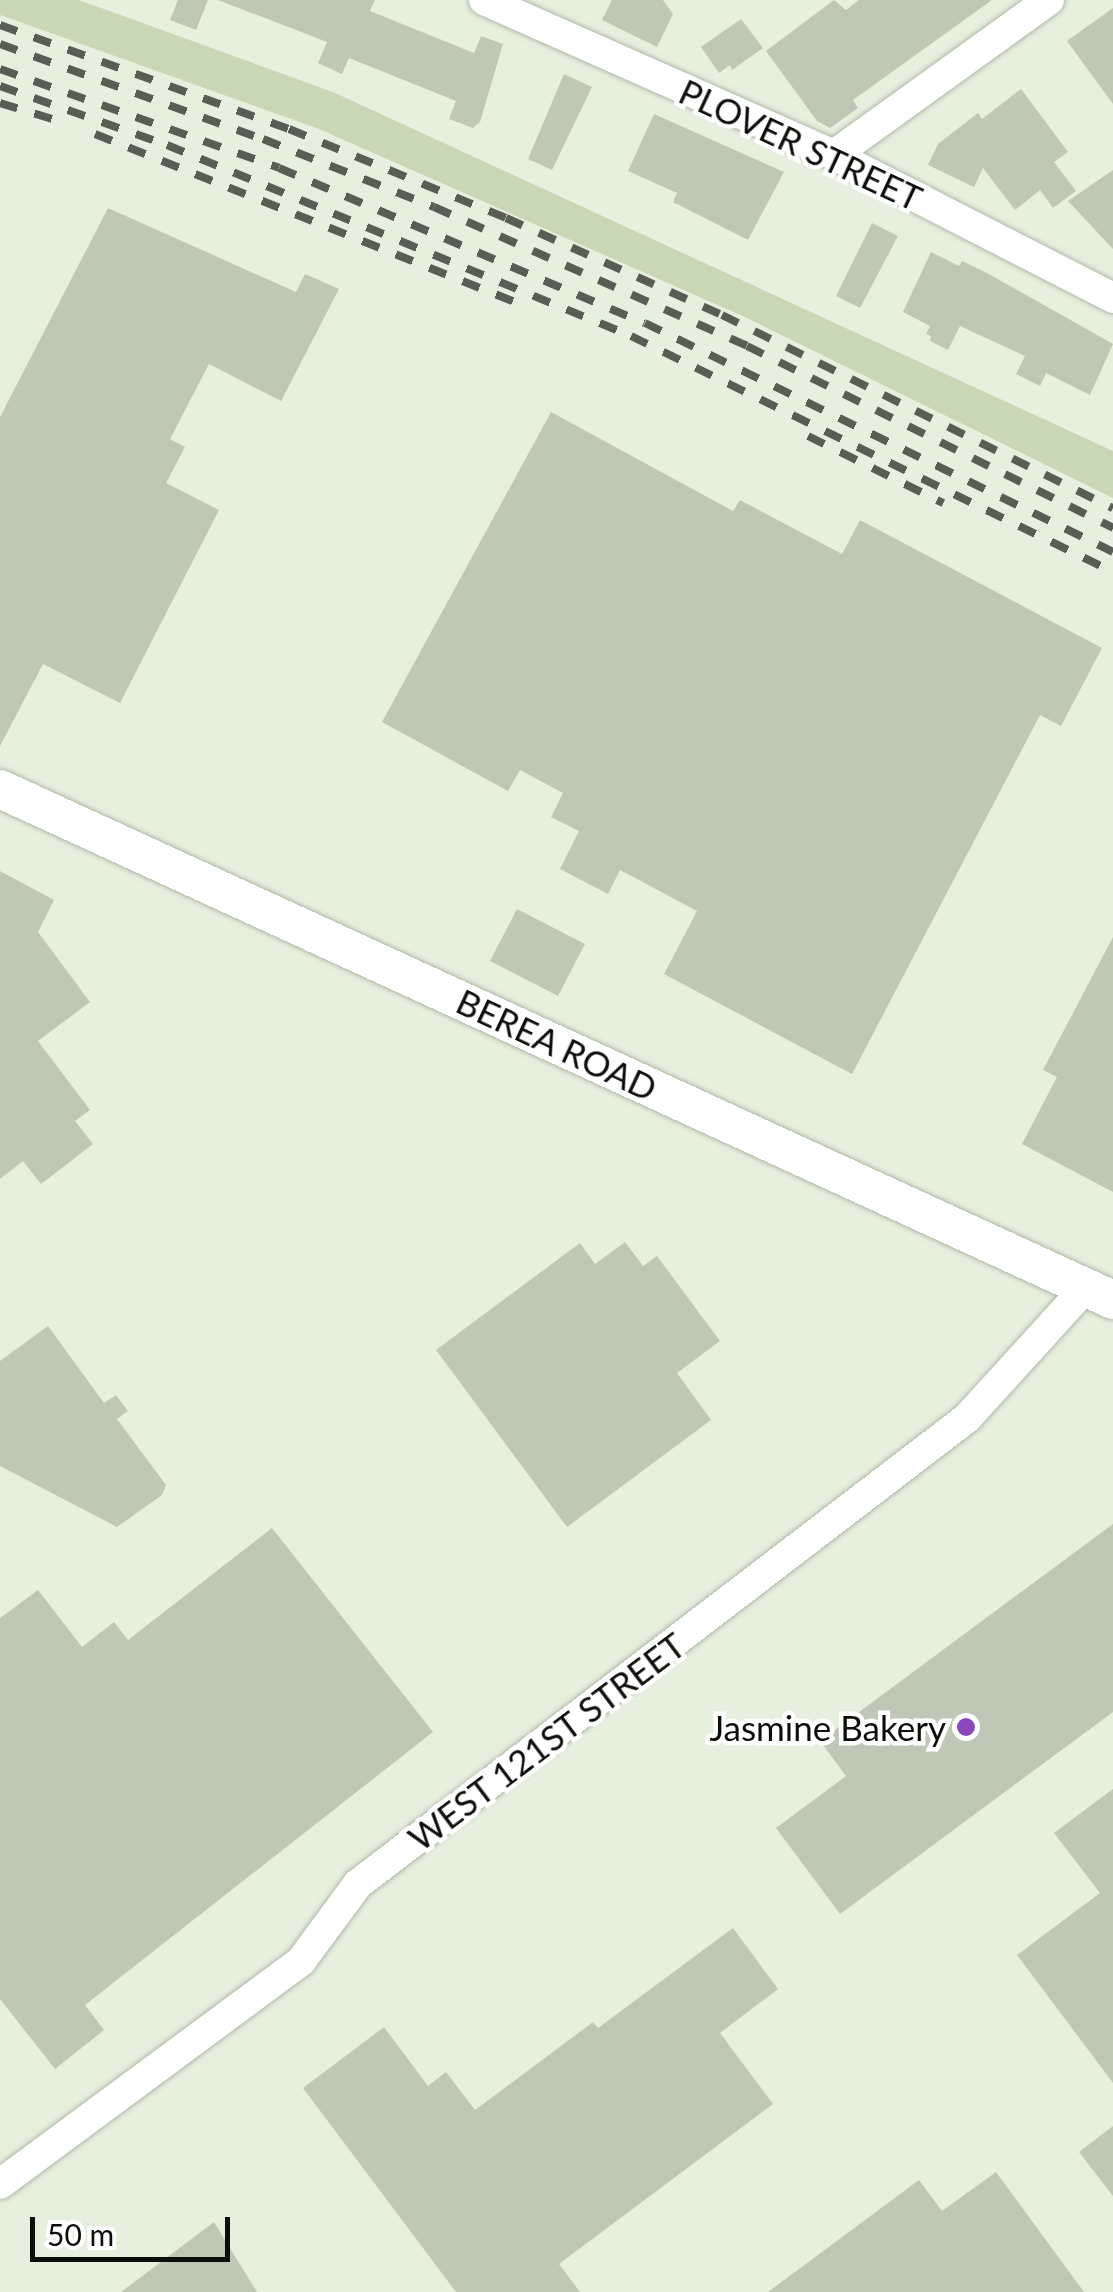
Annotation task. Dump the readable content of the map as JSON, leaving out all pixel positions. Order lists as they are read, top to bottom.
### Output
{
  "streets": {
    "main road": ["BEREA ROAD"],
    "street": ["PLOVER STREET", "WEST 121ST STREET"]
  },
  "crossings": [
    ["BEREA ROAD", "WEST 121ST STREET"]
  ],
  "places": ["Jasmine Bakery"],
  "scale_bar": "50 m"
}
